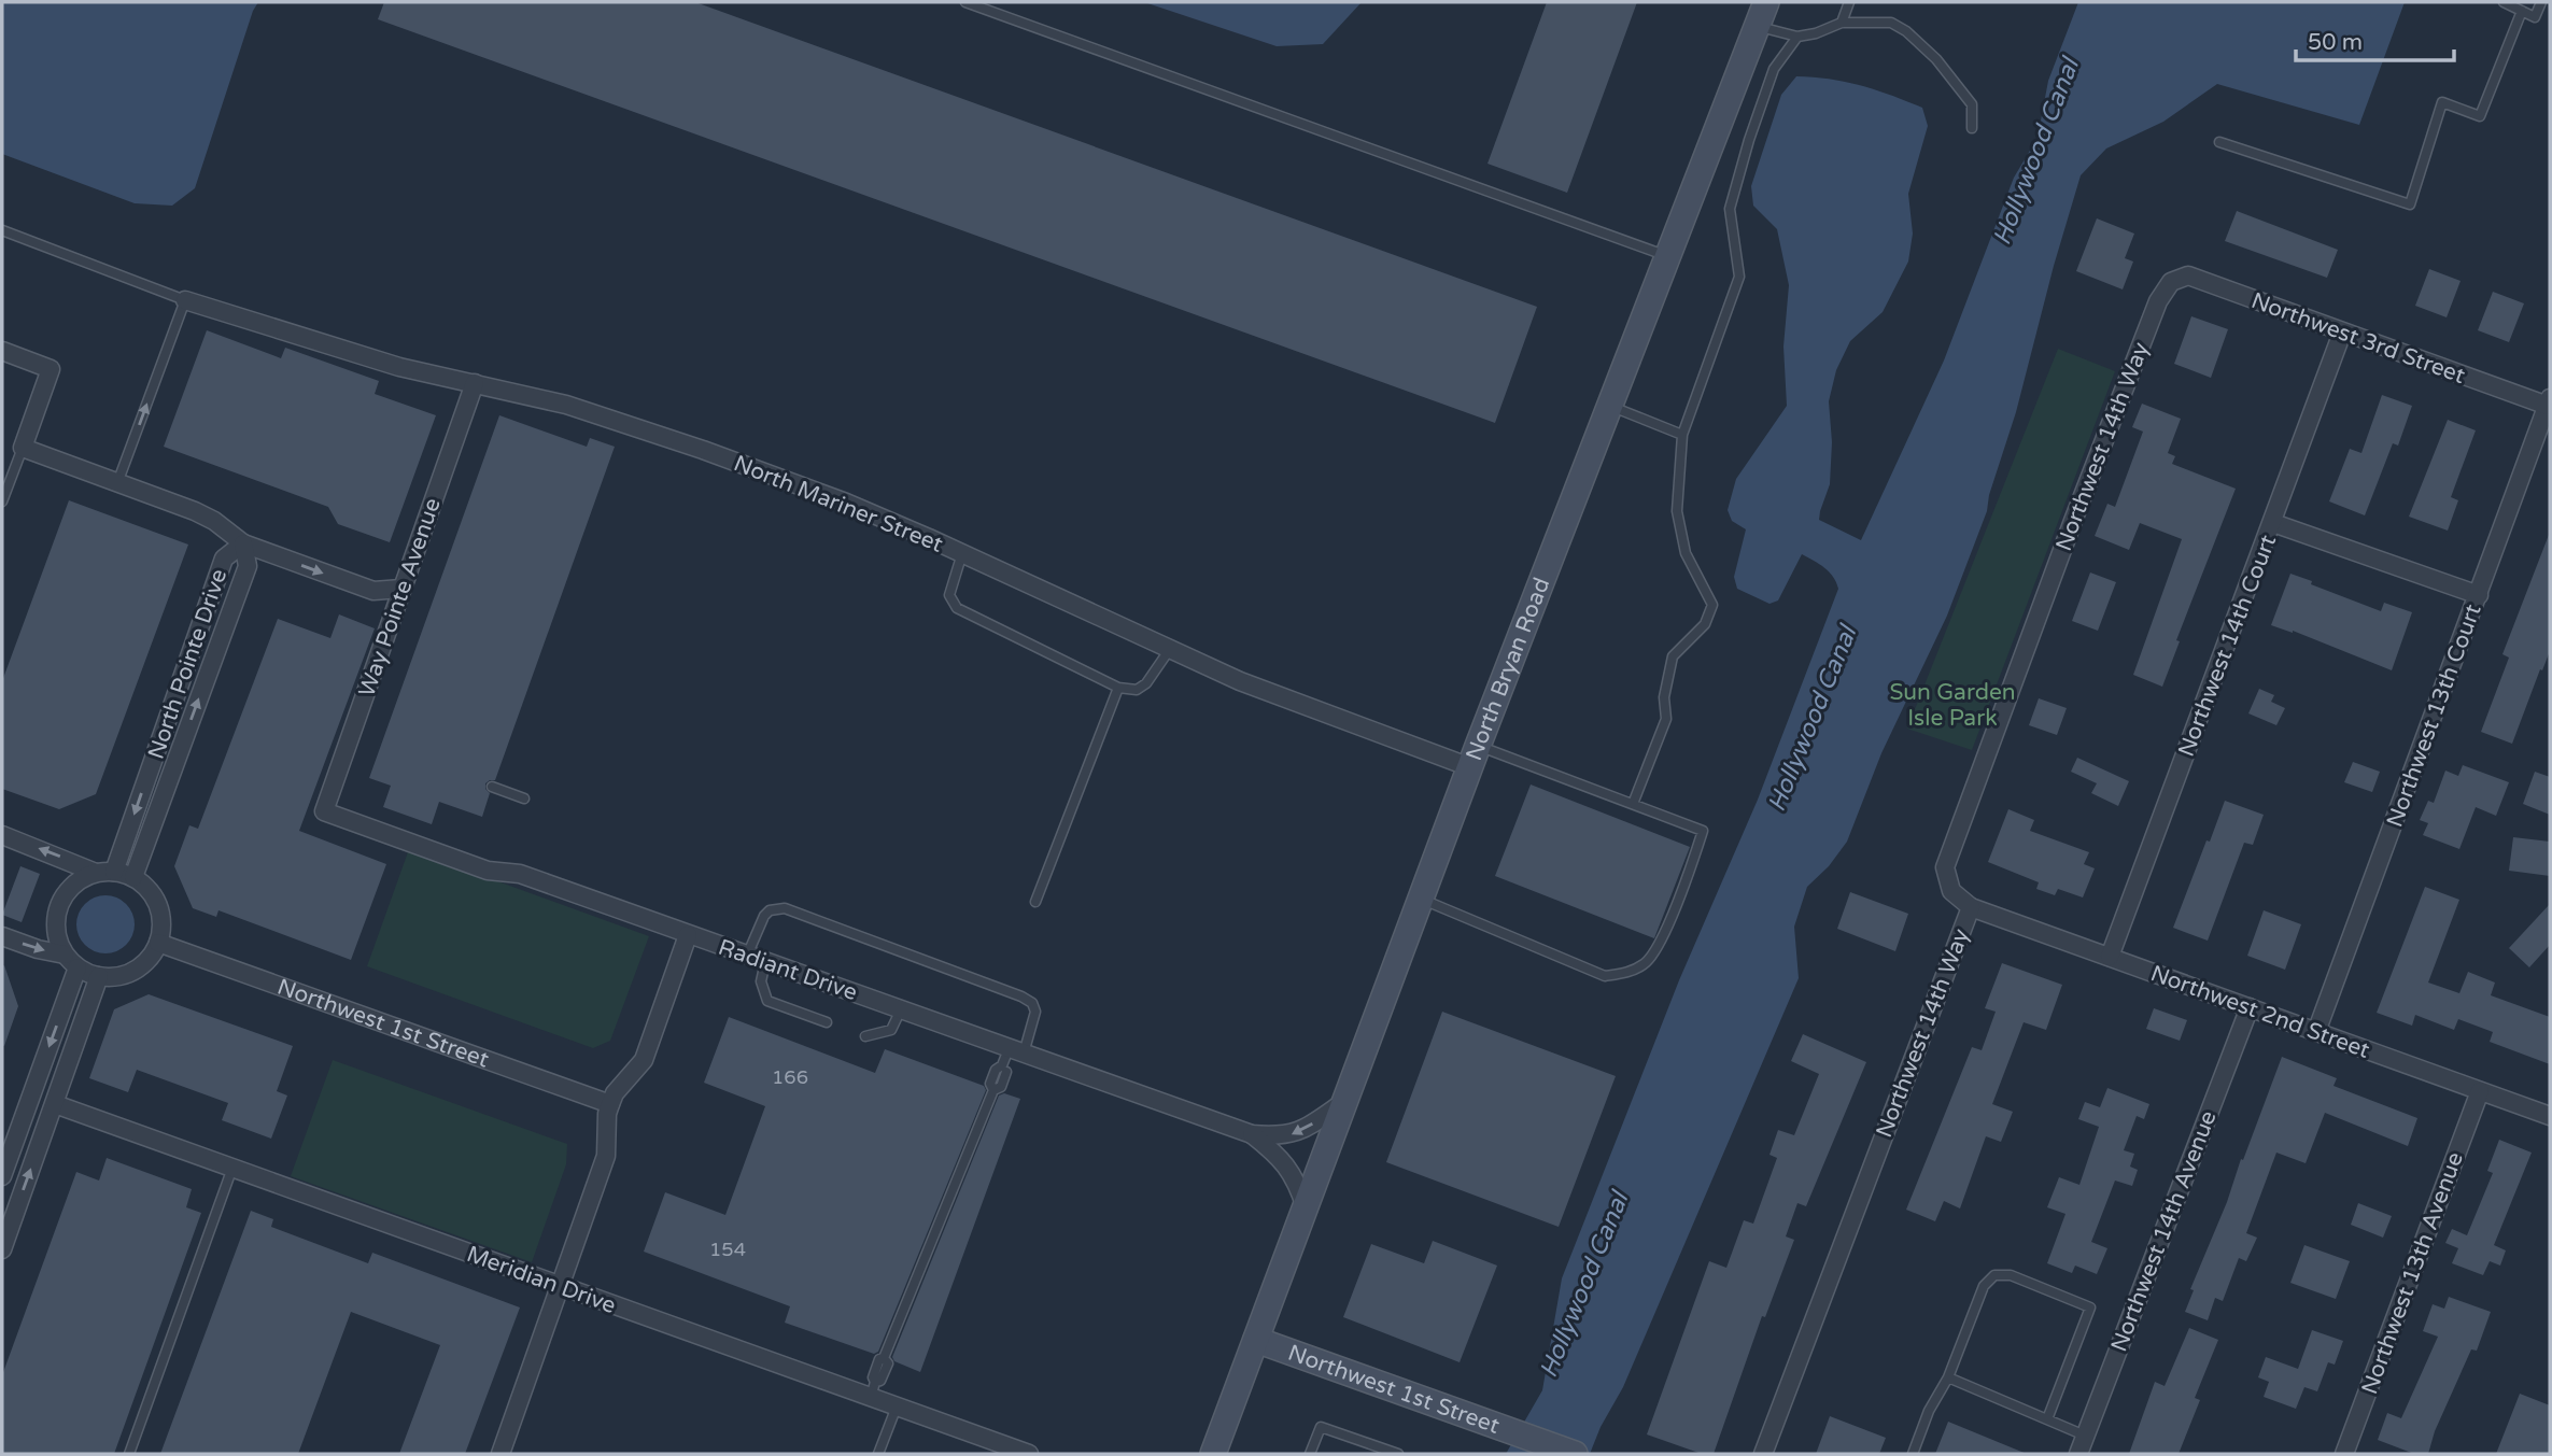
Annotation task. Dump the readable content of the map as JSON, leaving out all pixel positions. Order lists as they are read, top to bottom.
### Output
{
  "streets": {
    "street": [
      "Northwest 3rd Street",
      "Northwest 14th Way",
      "North Mariner Street",
      "Way Pointe Avenue",
      "Northwest 14th Court",
      "North Pointe Drive",
      "North Bryan Road",
      "Northwest 13th Court",
      "Radiant Drive",
      "Northwest 2nd Street",
      "Northwest 1st Street",
      "Northwest 14th Avenue",
      "Northwest 13th Avenue",
      "Meridian Drive"
    ]
  },
  "crossings": [
    ["Northwest 3rd Street", "Northwest 14th Way"],
    ["Northwest 3rd Street", "Northwest 14th Court"],
    ["Northwest 3rd Street", "Northwest 13th Court"],
    ["Northwest 14th Way", "Northwest 2nd Street"],
    ["North Mariner Street", "Way Pointe Avenue"],
    ["North Mariner Street", "North Bryan Road"],
    ["Way Pointe Avenue", "Radiant Drive"],
    ["Northwest 14th Court", "Northwest 2nd Street"],
    ["North Pointe Drive", "Northwest 1st Street"],
    ["North Bryan Road", "Radiant Drive"],
    ["North Bryan Road", "Northwest 1st Street"],
    ["Northwest 13th Court", "Northwest 2nd Street"],
    ["Northwest 2nd Street", "Northwest 14th Avenue"],
    ["Northwest 2nd Street", "Northwest 13th Avenue"]
  ],
  "water": ["Hollywood Canal"],
  "parks": ["Sun Garden Isle Park"],
  "house_numbers": ["166", "154"],
  "scale_bar": "50 m"
}
